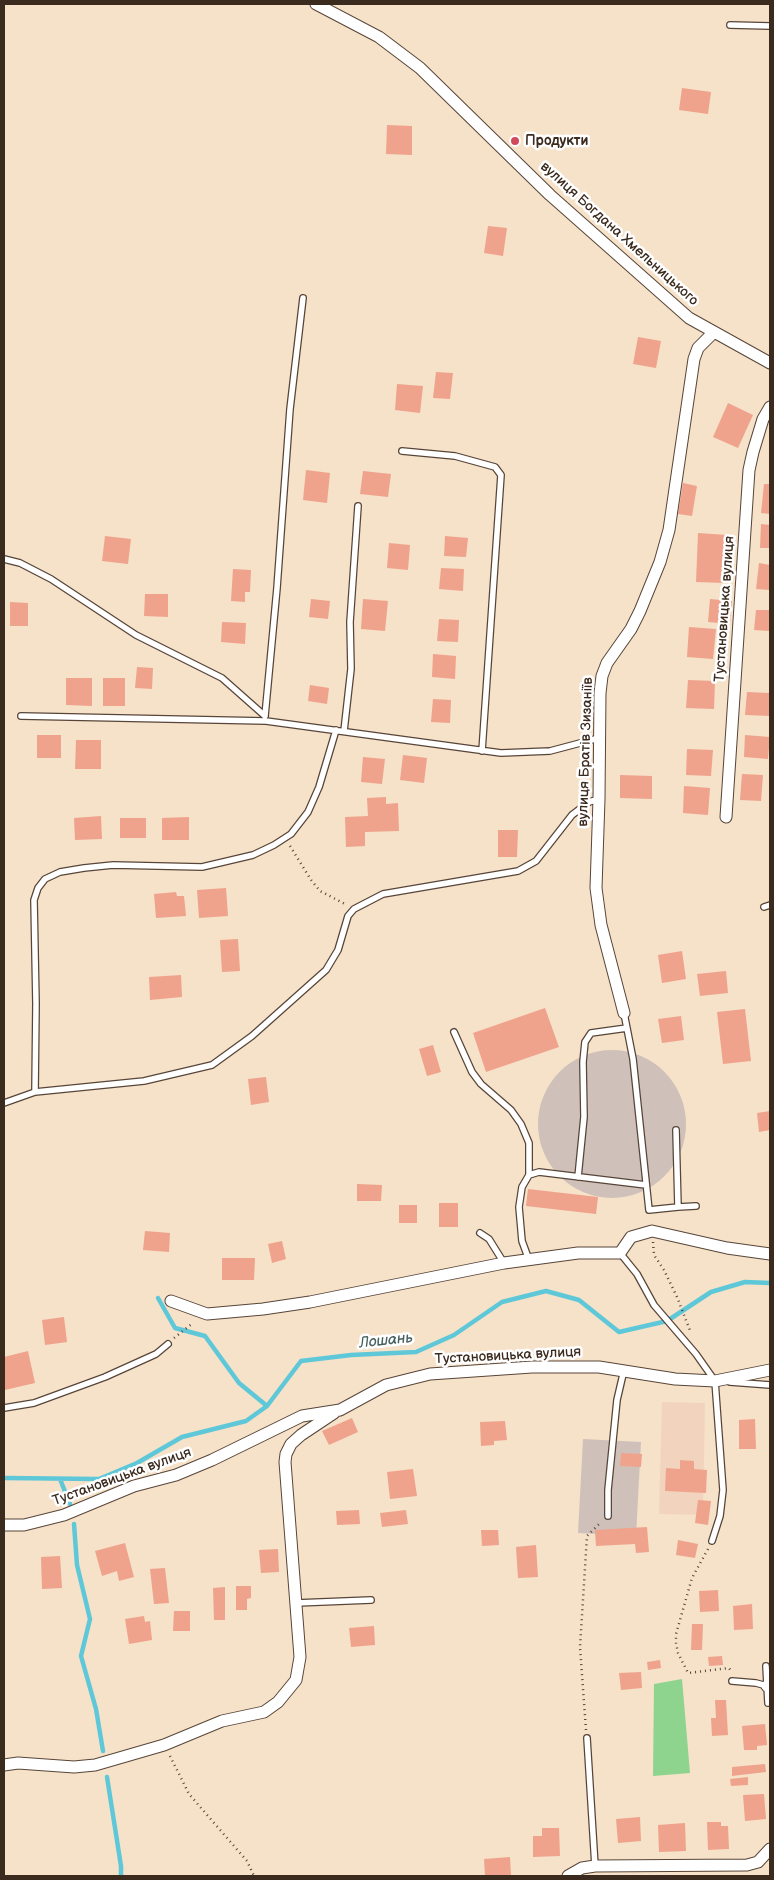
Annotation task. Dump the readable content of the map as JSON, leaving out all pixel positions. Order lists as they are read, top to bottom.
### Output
{
  "streets": {
    "street": ["вулиця Богдана Хмельницького", "Тустановицька вулиця", "вулиця Братів Зизаніїв"]
  },
  "crossings": [
    ["вулиця Богдана Хмельницького", "вулиця Братів Зизаніїв"]
  ],
  "water": ["Лошань"],
  "places": ["Продукти"]
}
